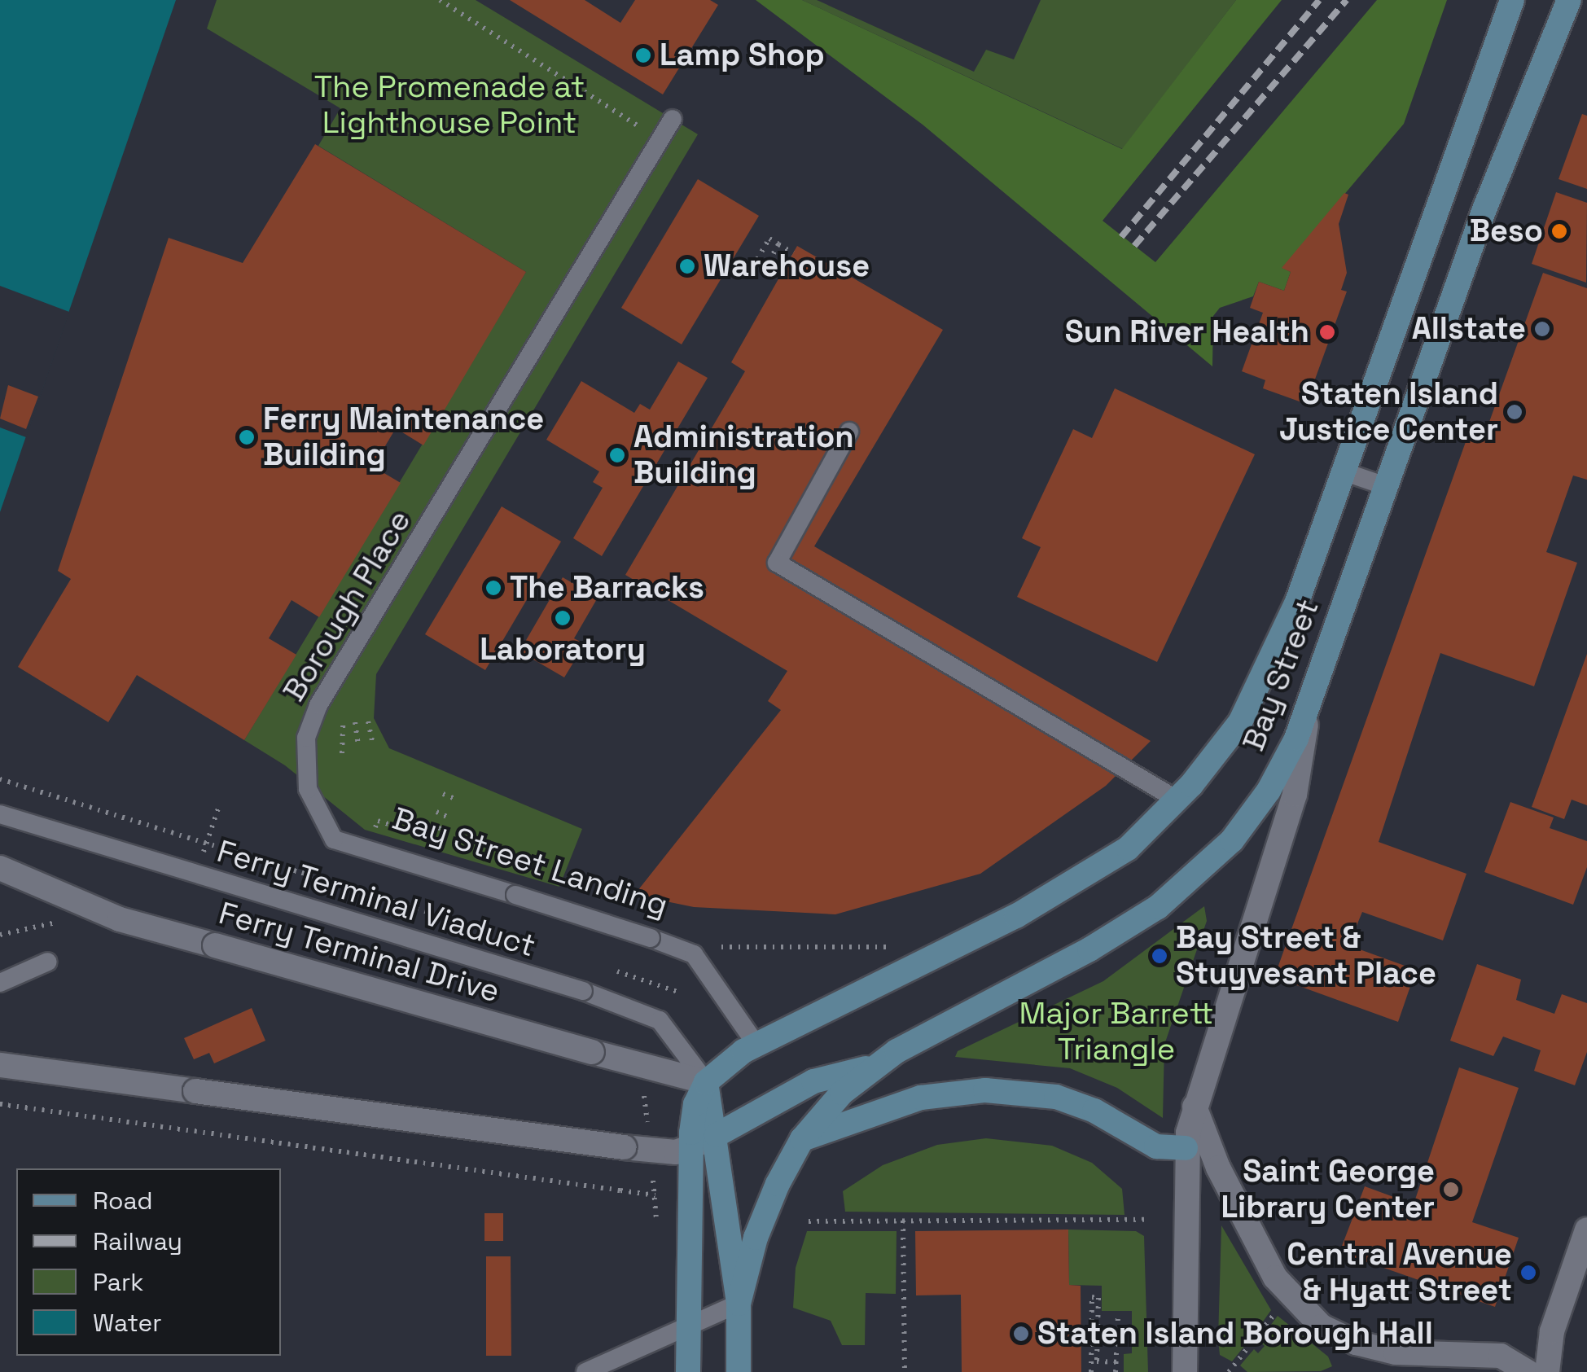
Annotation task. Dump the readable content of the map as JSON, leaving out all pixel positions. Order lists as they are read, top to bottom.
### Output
{
  "streets": {
    "main road": ["Bay Street"],
    "street": ["Ferry Terminal Drive"],
    "lane": ["Borough Place", "Ferry Terminal Viaduct"],
    "path": ["Bay Street Landing"]
  },
  "crossings": [
    ["Borough Place", "Bay Street"],
    ["Bay Street", "Ferry Terminal Viaduct"],
    ["Bay Street", "Ferry Terminal Drive"],
    ["Ferry Terminal Viaduct", "Ferry Terminal Drive"]
  ],
  "parks": ["The Promenade at Lighthouse Point", "Major Barrett Triangle"],
  "places": [
    "Lamp Shop",
    "Beso",
    "Warehouse",
    "Allstate",
    "Sun River Health",
    "Staten Island Justice Center",
    "Ferry Maintenance Building",
    "Administration Building",
    "The Barracks",
    "Laboratory",
    "Bay Street & Stuyvesant Place",
    "Saint George Library Center",
    "Central Avenue & Hyatt Street",
    "Staten Island Borough Hall"
  ],
  "legend": [
    "Road",
    "Railway",
    "Park",
    "Water"
  ]
}
